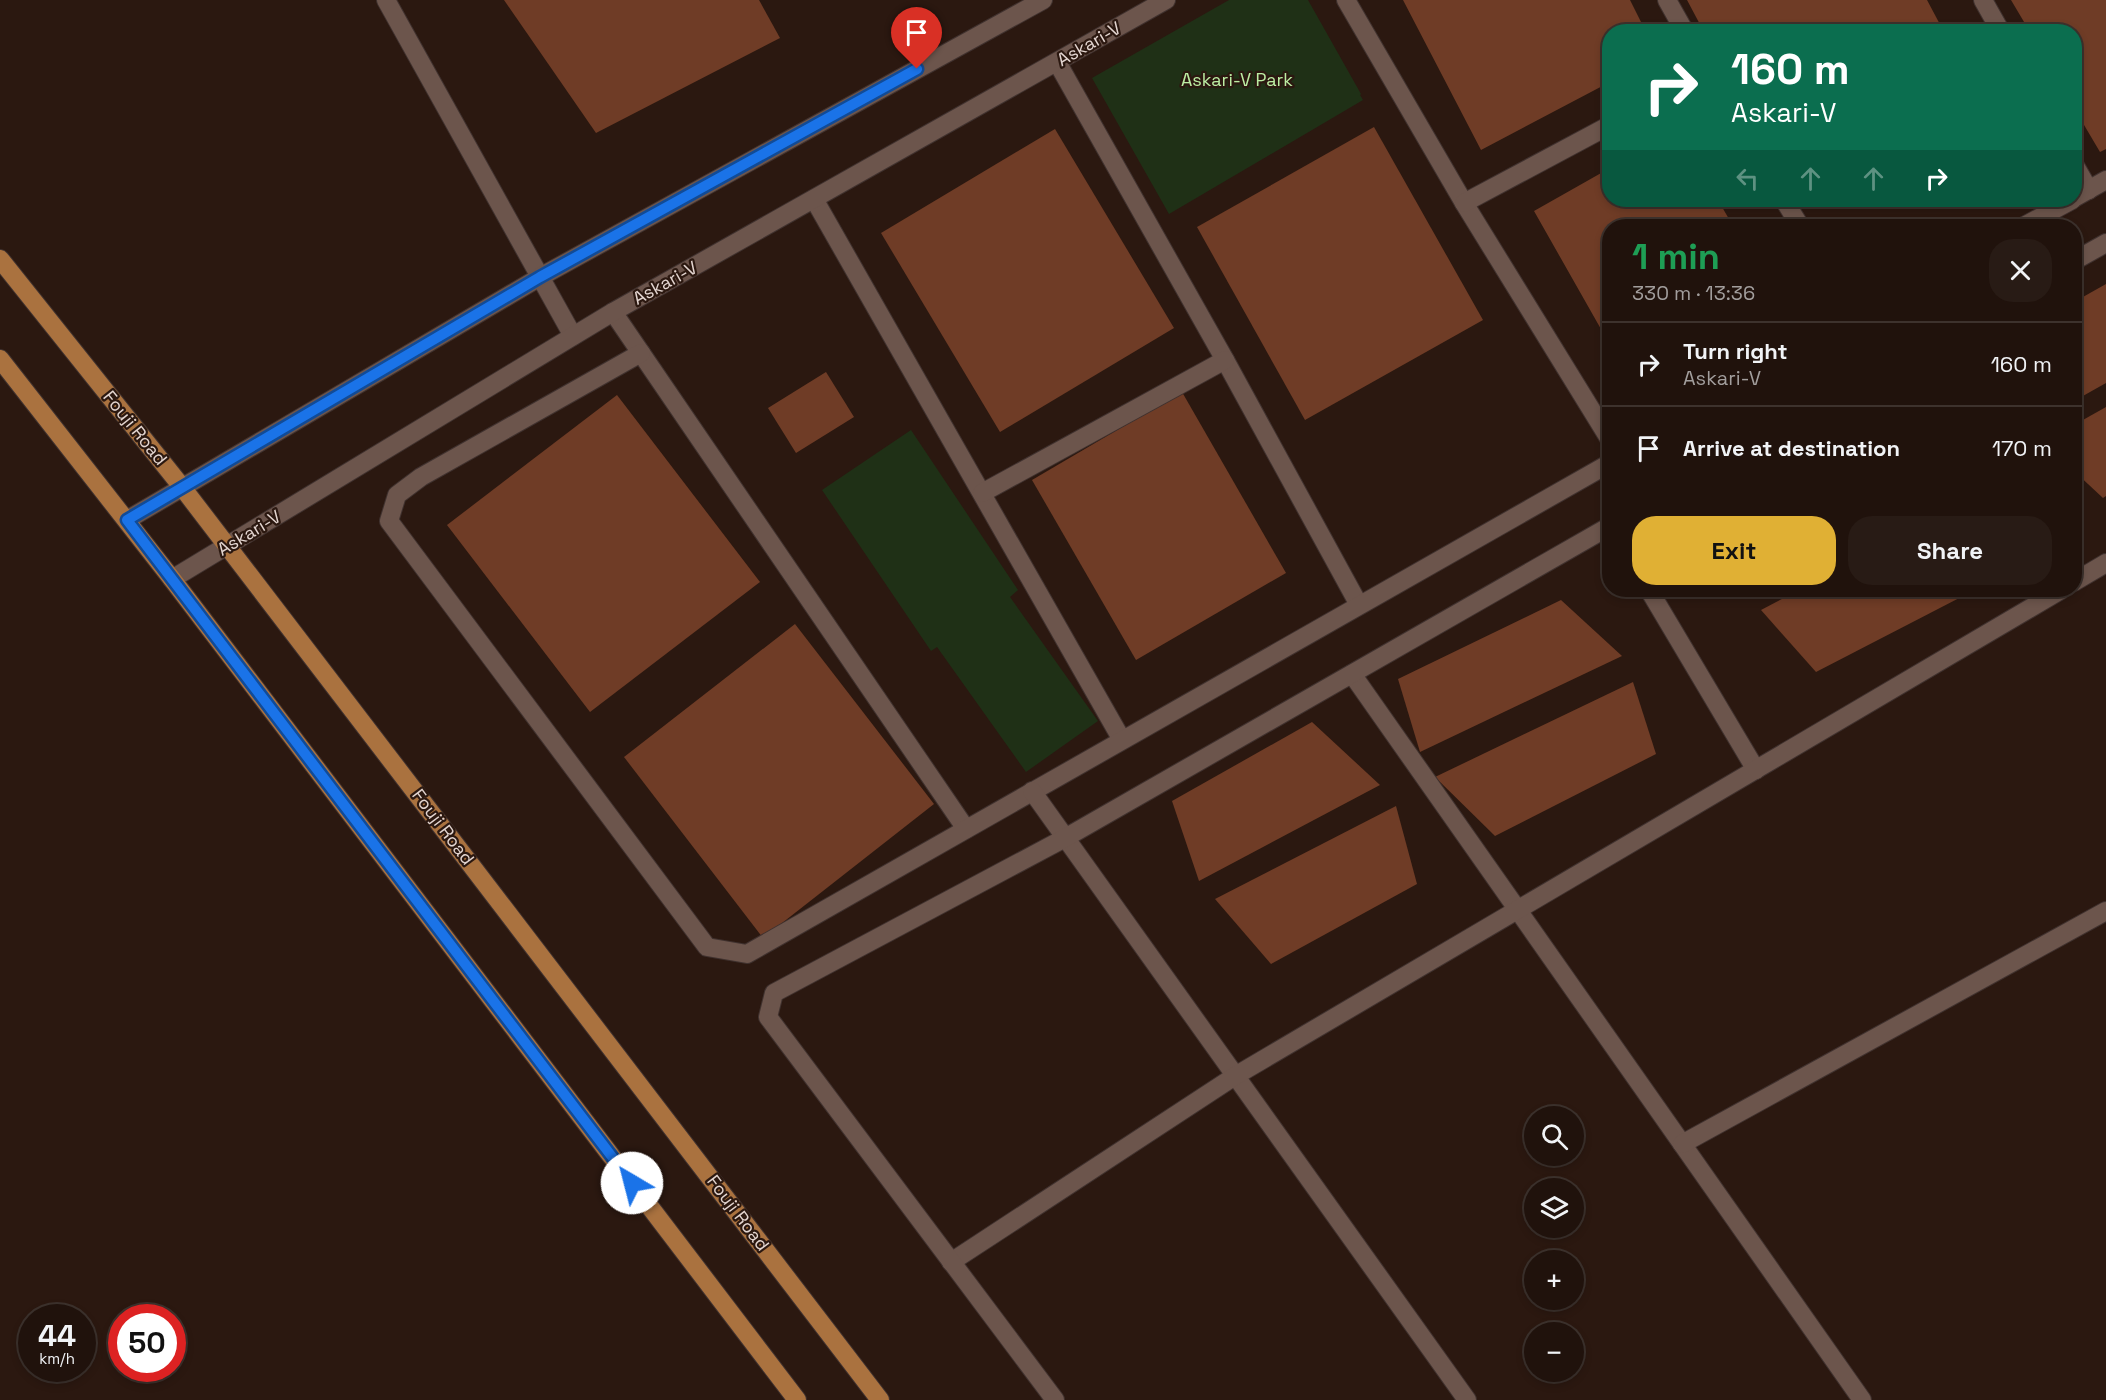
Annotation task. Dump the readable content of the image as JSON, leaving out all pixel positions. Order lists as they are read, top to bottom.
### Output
{
  "streets": {
    "main road": ["Fouji Road"],
    "street": ["Askari-V"]
  },
  "crossings": [
    ["Askari-V", "Fouji Road"]
  ],
  "parks": ["Askari-V Park"],
  "page": {
    "turn": ["160 m", "Askari-V"],
    "heading": ["1 min", "330 m · 13:36"],
    "list": [
      {
        "name": "Turn right",
        "note": "Askari-V",
        "value": "160 m"
      },
      {
        "name": "Arrive at destination",
        "value": "170 m"
      }
    ],
    "buttons": ["Exit", "Share"],
    "map_buttons": ["+", "−"],
    "speed": "44 km/h",
    "limit": "50"
  }
}
